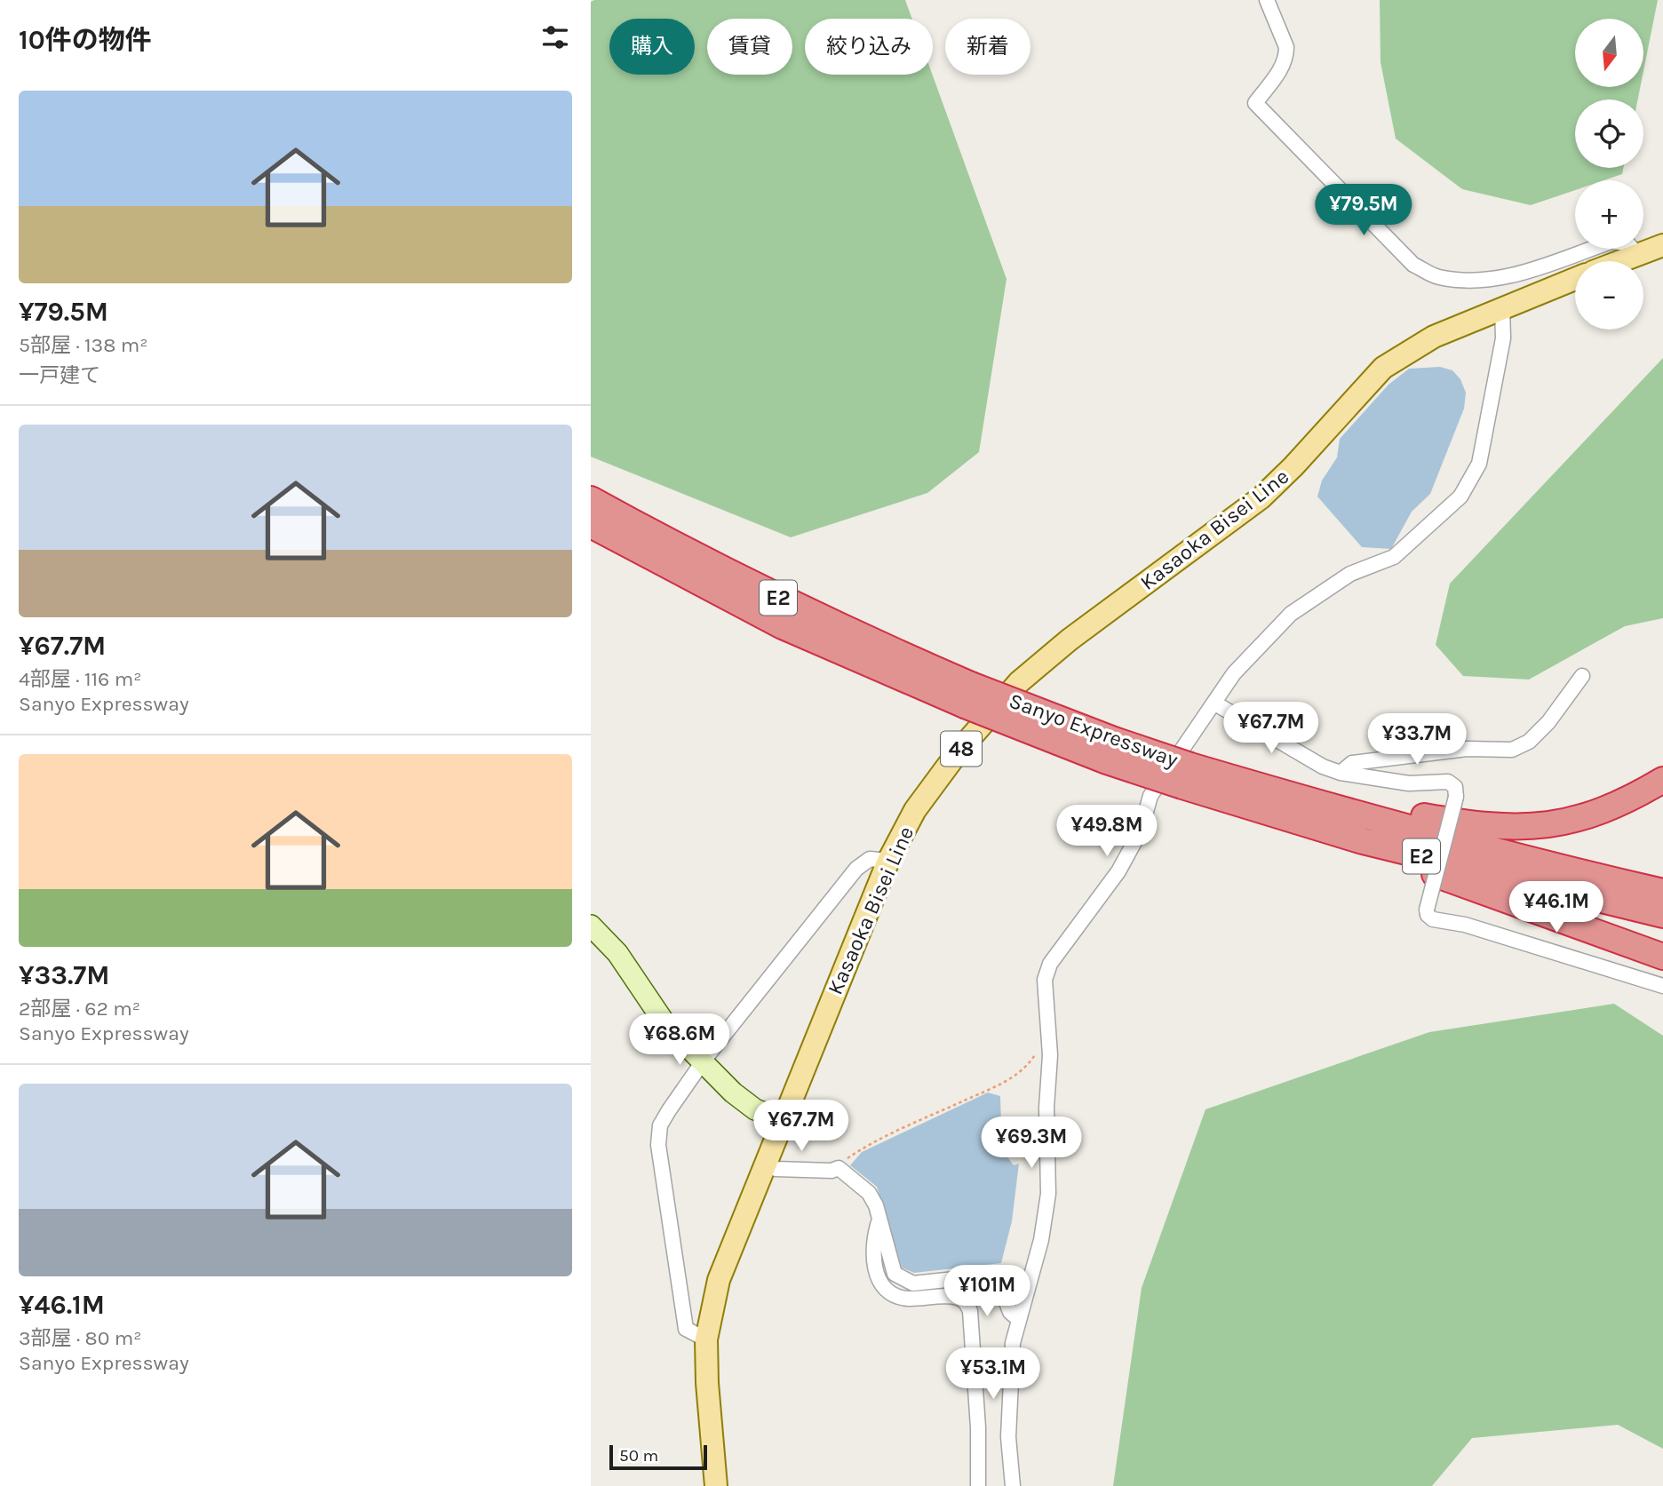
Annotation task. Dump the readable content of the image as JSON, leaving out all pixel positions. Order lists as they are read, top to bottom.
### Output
{
  "streets": {
    "highway": ["E2", "Sanyo Expressway"],
    "main road": ["Kasaoka Bisei Line", "48"]
  },
  "scale_bar": "50 m",
  "north": "bottom",
  "page": {
    "heading": "10件の物件",
    "map_buttons": ["+", "−"],
    "chip": [
      "購入",
      "賃貸",
      "絞り込み",
      "新着"
    ],
    "list": [
      {
        "name": "¥79.5M",
        "note": "5部屋 · 138 m² · 一戸建て"
      },
      {
        "name": "¥67.7M",
        "note": "4部屋 · 116 m² · Sanyo Expressway"
      },
      {
        "name": "¥33.7M",
        "note": "2部屋 · 62 m² · Sanyo Expressway"
      },
      {
        "name": "¥46.1M",
        "note": "3部屋 · 80 m² · Sanyo Expressway"
      }
    ],
    "price": [
      "¥79.5M",
      "¥67.7M",
      "¥33.7M",
      "¥49.8M",
      "¥46.1M",
      "¥68.6M",
      "¥67.7M",
      "¥69.3M",
      "¥101M",
      "¥53.1M"
    ],
    "scale": "50 m"
  }
}
